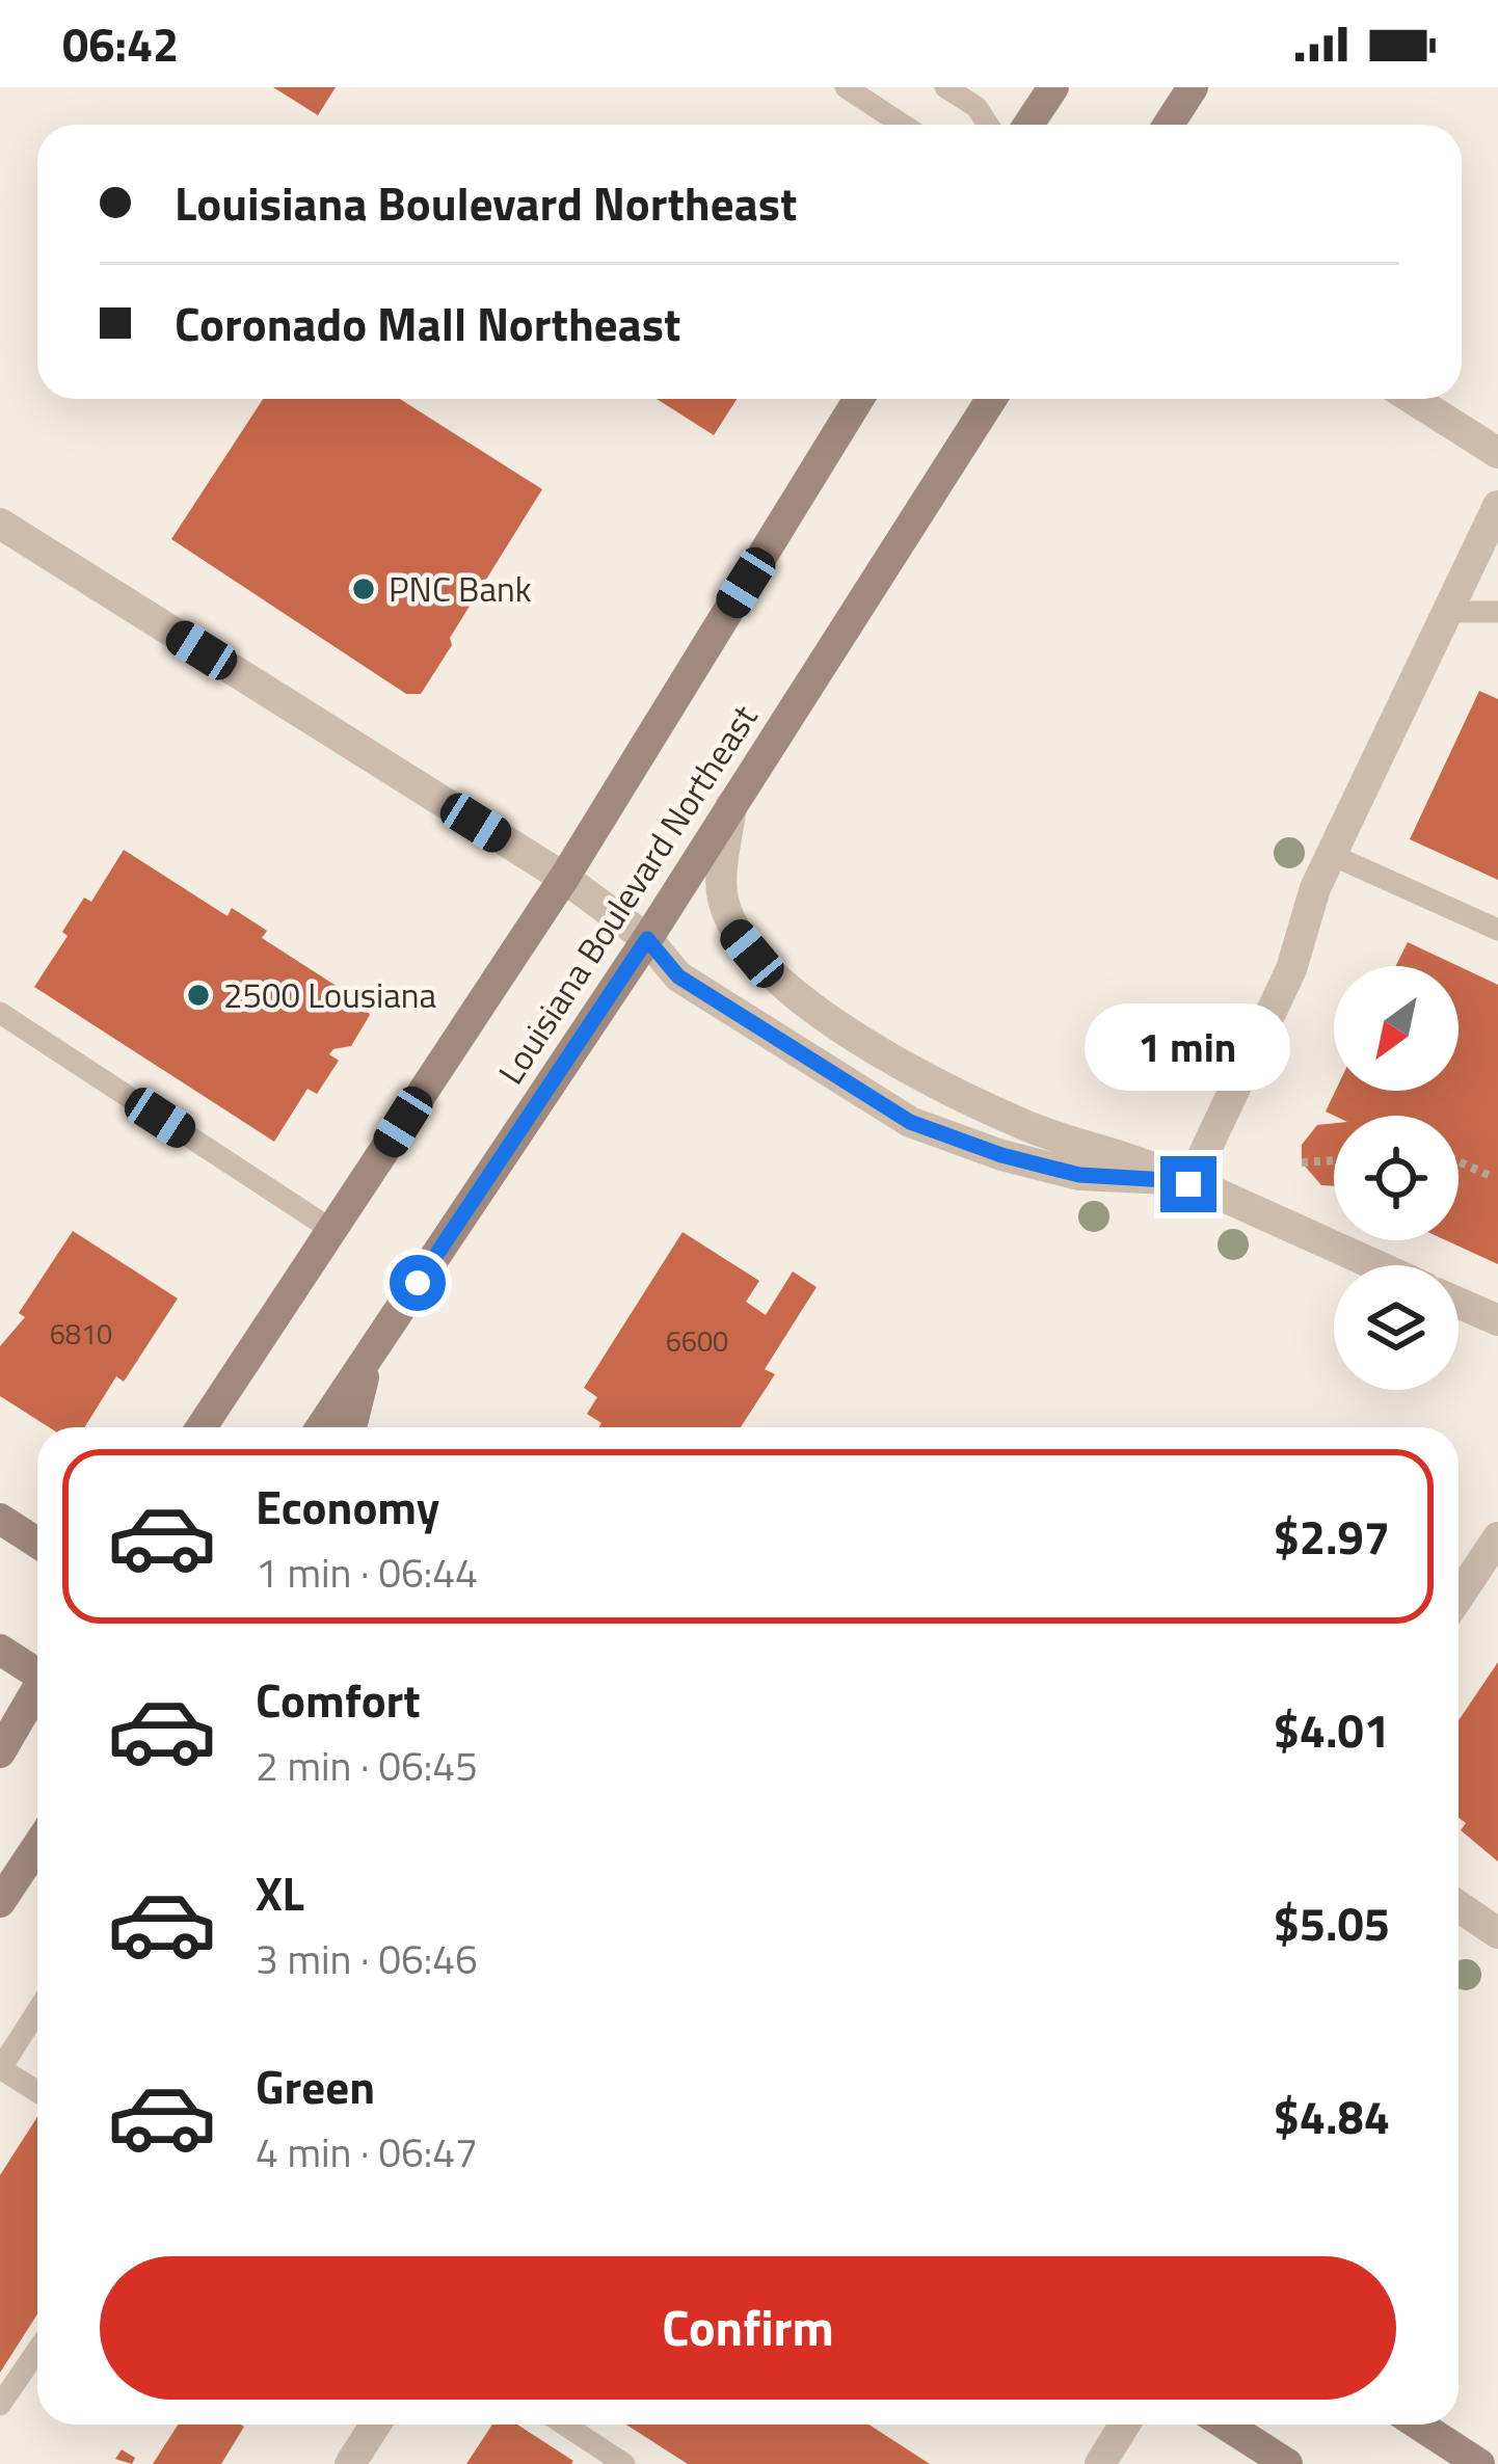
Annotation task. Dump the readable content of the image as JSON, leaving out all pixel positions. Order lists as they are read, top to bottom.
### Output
{
  "streets": {
    "main road": ["Louisiana Boulevard Northeast"]
  },
  "places": ["PNC Bank", "2500 Lousiana"],
  "house_numbers": ["6810", "6600"],
  "north": "bottom left",
  "page": {
    "status": "06:42",
    "banner": ["Louisiana Boulevard Northeast", "Coronado Mall Northeast"],
    "bubble": "1 min",
    "list": [
      {
        "name": "Economy",
        "note": "1 min · 06:44",
        "value": "$2.97"
      },
      {
        "name": "Comfort",
        "note": "2 min · 06:45",
        "value": "$4.01"
      },
      {
        "name": "XL",
        "note": "3 min · 06:46",
        "value": "$5.05"
      },
      {
        "name": "Green",
        "note": "4 min · 06:47",
        "value": "$4.84"
      }
    ],
    "buttons": "Confirm"
  }
}
